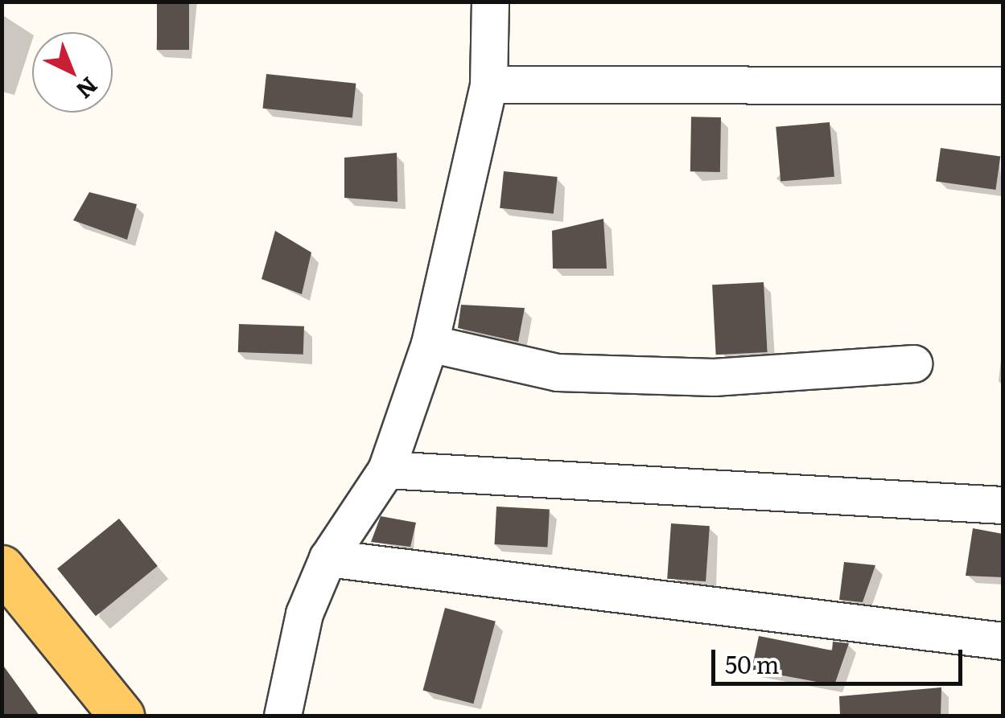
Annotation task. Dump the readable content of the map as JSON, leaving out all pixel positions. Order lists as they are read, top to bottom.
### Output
{
  "scale_bar": "50 m",
  "north": "bottom right"
}
